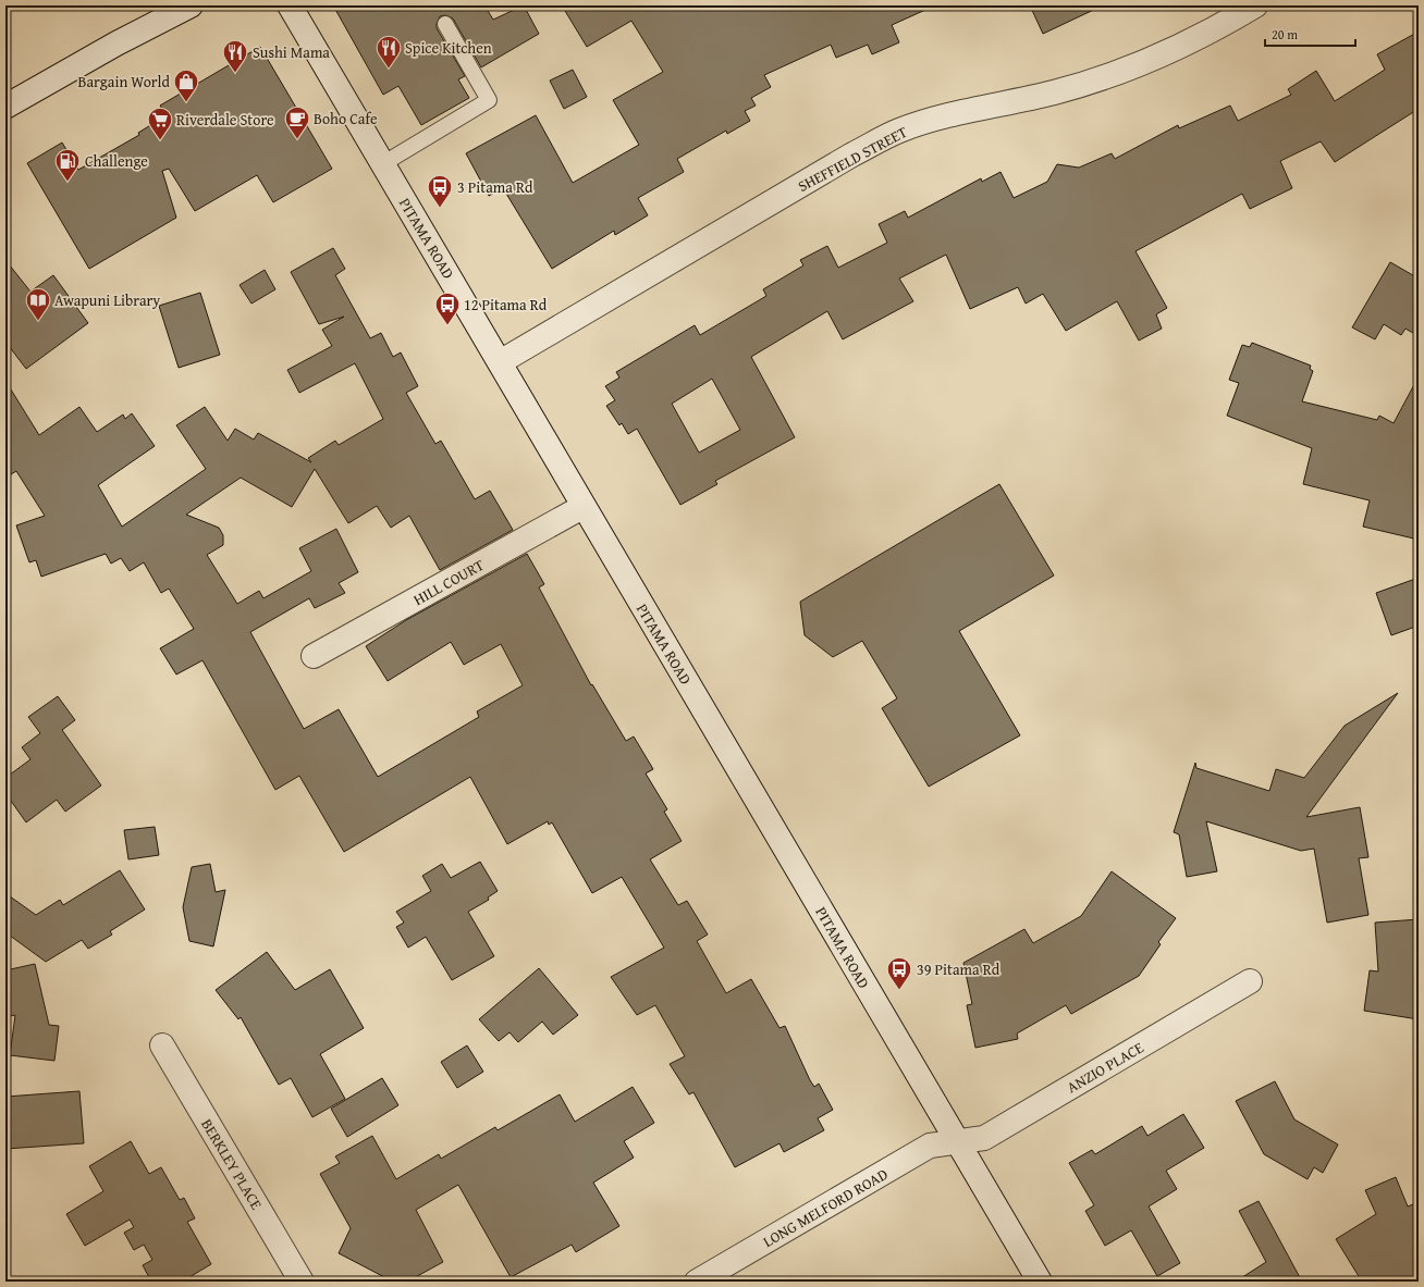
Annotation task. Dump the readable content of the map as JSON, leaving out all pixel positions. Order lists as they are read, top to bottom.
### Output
{
  "streets": {
    "street": [
      "SHEFFIELD STREET",
      "PITAMA ROAD",
      "HILL COURT",
      "ANZIO PLACE",
      "BERKLEY PLACE",
      "LONG MELFORD ROAD"
    ]
  },
  "crossings": [
    ["SHEFFIELD STREET", "PITAMA ROAD"],
    ["PITAMA ROAD", "HILL COURT"],
    ["PITAMA ROAD", "ANZIO PLACE"],
    ["PITAMA ROAD", "LONG MELFORD ROAD"],
    ["ANZIO PLACE", "LONG MELFORD ROAD"]
  ],
  "places": {
    "restaurant": ["Spice Kitchen", "Sushi Mama"],
    "shop": ["Bargain World"],
    "cafe": ["Boho Cafe"],
    "supermarket": ["Riverdale Store"],
    "fuel station": ["Challenge"],
    "bus stop": ["3 Pitama Rd", "12 Pitama Rd", "39 Pitama Rd"],
    "library": ["Awapuni Library"]
  },
  "scale_bar": "20 m"
}
